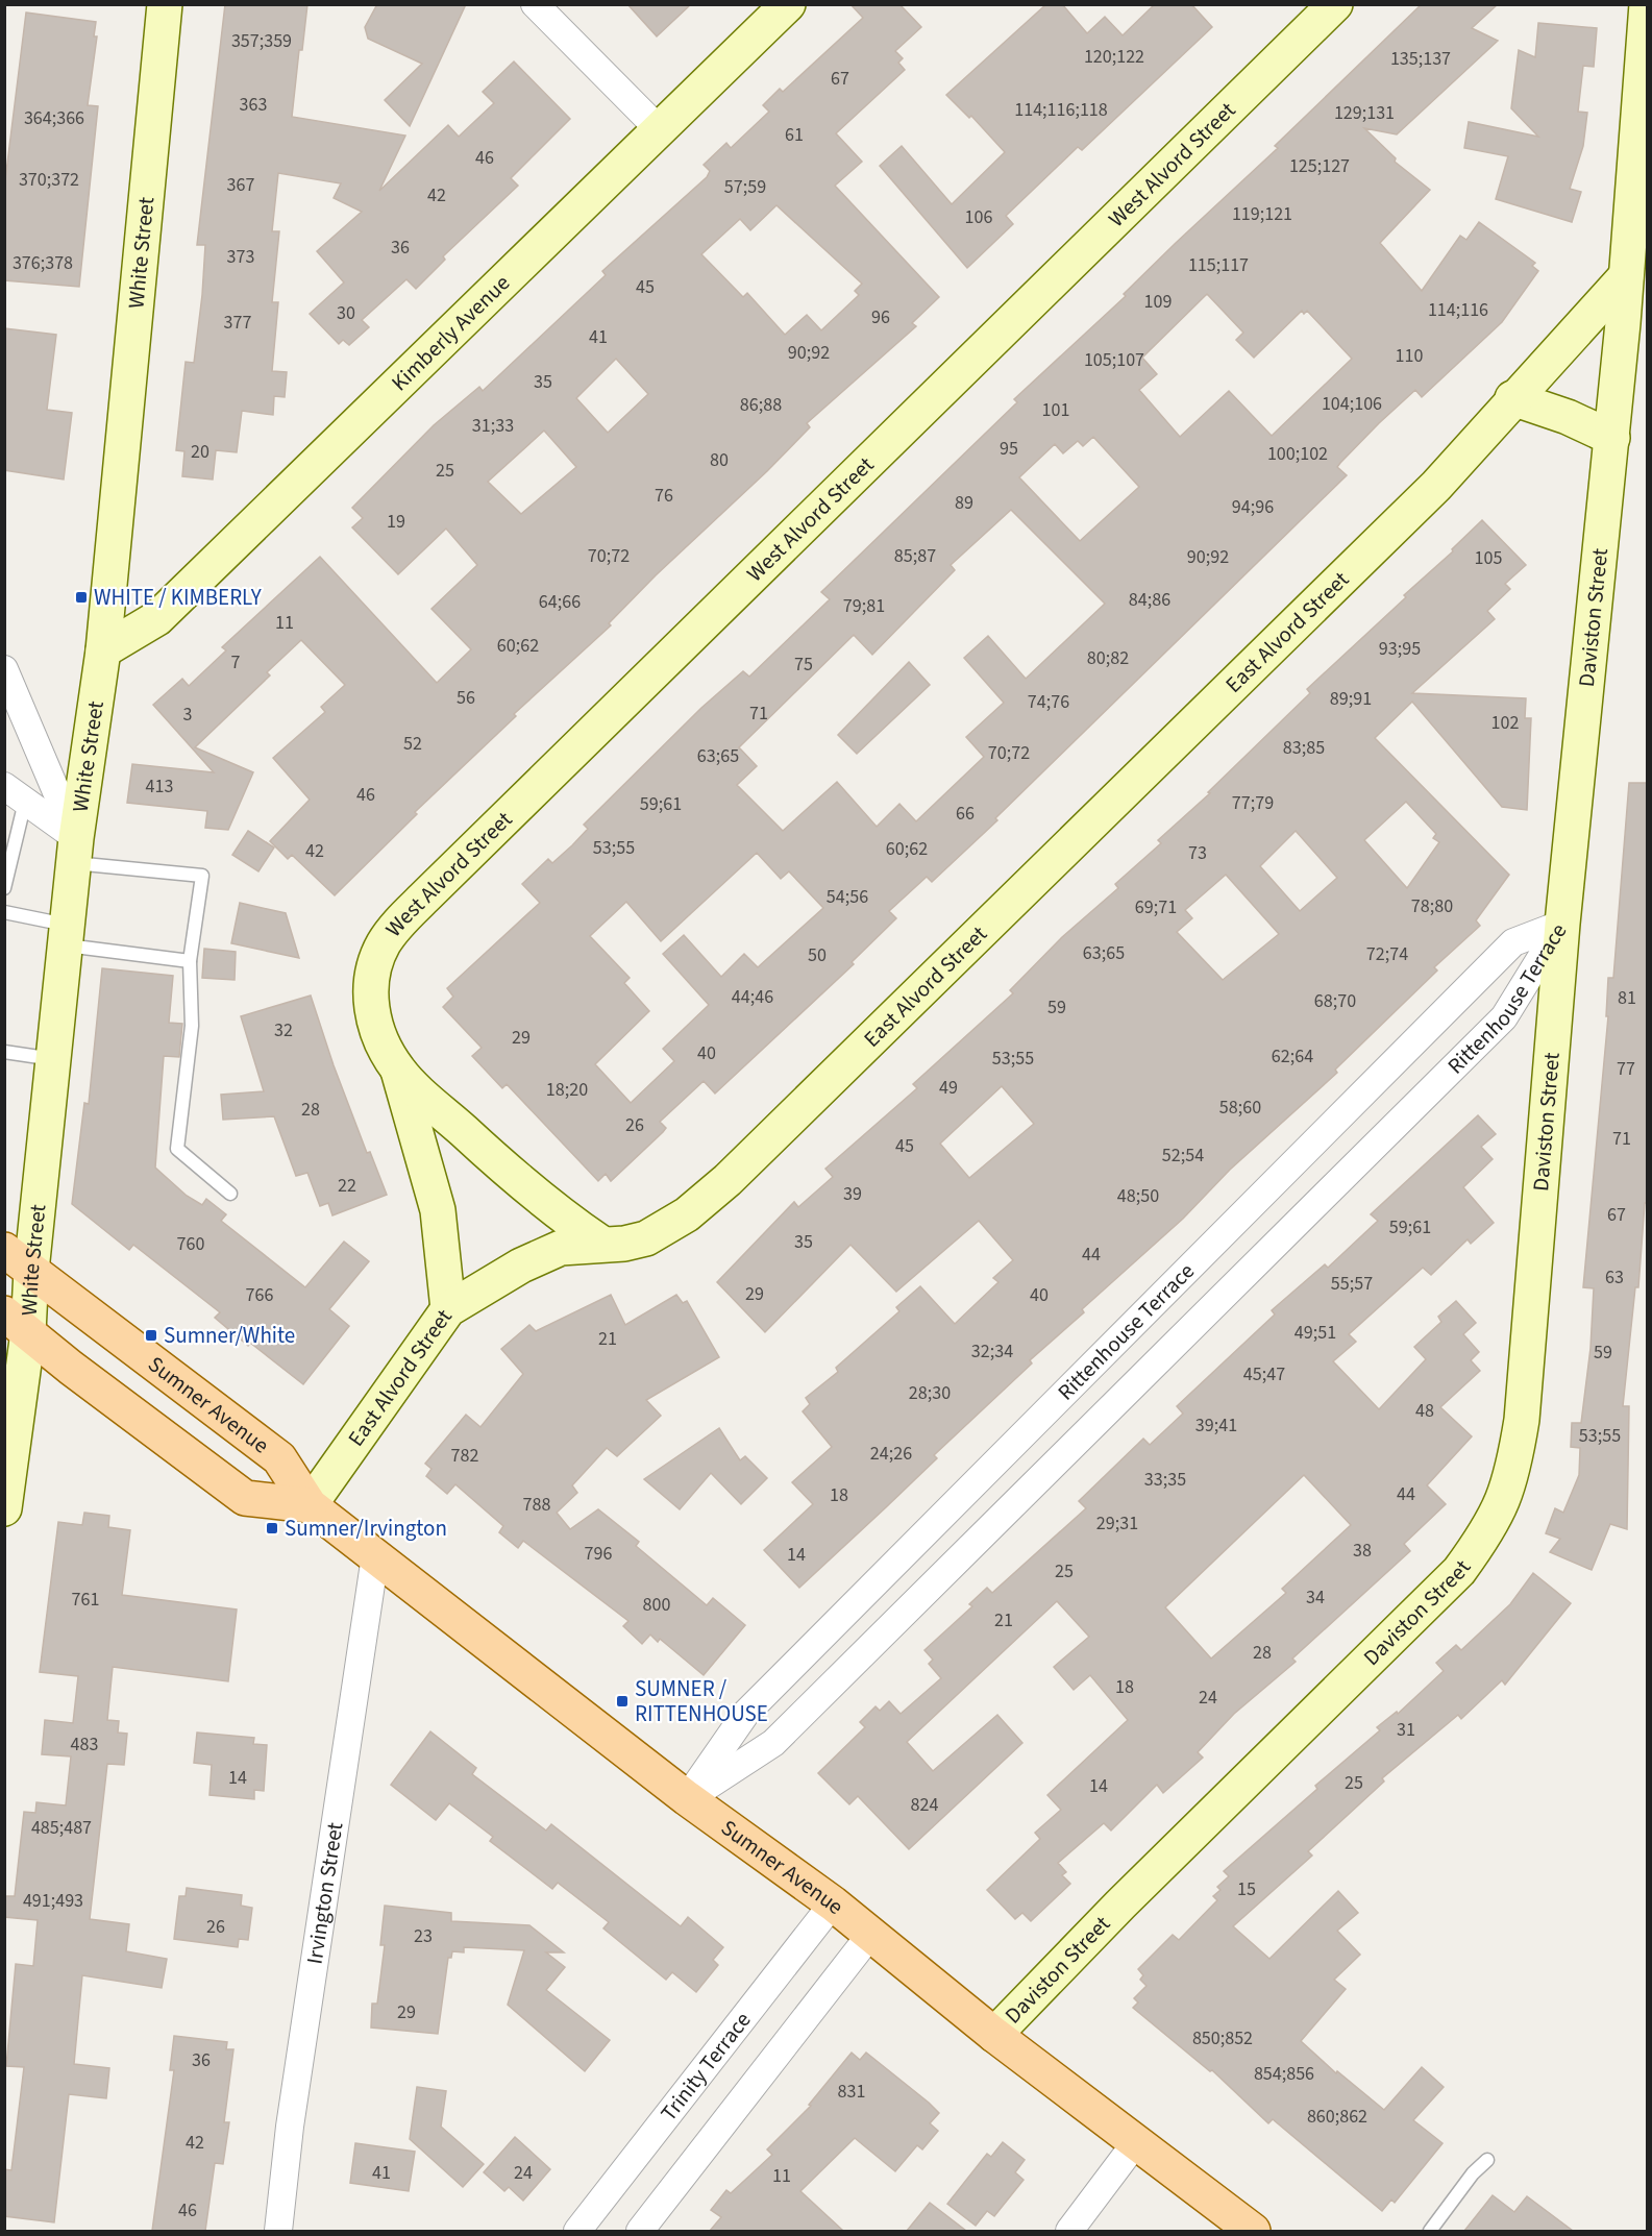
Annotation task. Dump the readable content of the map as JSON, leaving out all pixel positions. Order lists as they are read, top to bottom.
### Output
{
  "streets": {
    "main road": [
      "West Alvord Street",
      "White Street",
      "Kimberly Avenue",
      "Daviston Street",
      "East Alvord Street",
      "Sumner Avenue"
    ],
    "street": ["Rittenhouse Terrace", "Irvington Street", "Trinity Terrace"]
  },
  "crossings": [
    ["West Alvord Street", "East Alvord Street"],
    ["White Street", "Kimberly Avenue"],
    ["White Street", "Sumner Avenue"],
    ["Daviston Street", "East Alvord Street"],
    ["Daviston Street", "Rittenhouse Terrace"],
    ["Daviston Street", "Sumner Avenue"],
    ["East Alvord Street", "Sumner Avenue"],
    ["Rittenhouse Terrace", "Sumner Avenue"],
    ["Sumner Avenue", "Irvington Street"],
    ["Sumner Avenue", "Trinity Terrace"]
  ],
  "places": {
    "transit": [
      "WHITE / KIMBERLY",
      "Sumner/White",
      "Sumner/Irvington",
      "SUMNER / RITTENHOUSE"
    ]
  },
  "house_numbers": [
    "357;359",
    "120;122",
    "135;137",
    "67",
    "363",
    "114;116;118",
    "129;131",
    "364;366",
    "61",
    "46",
    "125;127",
    "370;372",
    "367",
    "57;59",
    "42",
    "119;121",
    "106",
    "36",
    "373",
    "376;378",
    "115;117",
    "45",
    "109",
    "114;116",
    "30",
    "96",
    "377",
    "41",
    "90;92",
    "110",
    "105;107",
    "35",
    "104;106",
    "86;88",
    "101",
    "31;33",
    "95",
    "20",
    "100;102",
    "80",
    "25",
    "76",
    "89",
    "94;96",
    "19",
    "70;72",
    "85;87",
    "90;92",
    "105",
    "84;86",
    "64;66",
    "79;81",
    "11",
    "60;62",
    "93;95",
    "80;82",
    "7",
    "75",
    "56",
    "89;91",
    "74;76",
    "71",
    "3",
    "102",
    "52",
    "83;85",
    "70;72",
    "63;65",
    "413",
    "46",
    "77;79",
    "59;61",
    "66",
    "53;55",
    "60;62",
    "42",
    "73",
    "54;56",
    "78;80",
    "69;71",
    "63;65",
    "72;74",
    "50",
    "44;46",
    "81",
    "68;70",
    "59",
    "32",
    "29",
    "40",
    "62;64",
    "53;55",
    "77",
    "49",
    "18;20",
    "58;60",
    "28",
    "26",
    "71",
    "45",
    "52;54",
    "22",
    "39",
    "48;50",
    "67",
    "59;61",
    "35",
    "760",
    "44",
    "63",
    "55;57",
    "29",
    "766",
    "40",
    "49;51",
    "21",
    "32;34",
    "59",
    "45;47",
    "28;30",
    "48",
    "39;41",
    "53;55",
    "24;26",
    "782",
    "33;35",
    "44",
    "18",
    "788",
    "29;31",
    "38",
    "796",
    "14",
    "25",
    "34",
    "761",
    "800",
    "21",
    "28",
    "18",
    "24",
    "31",
    "483",
    "14",
    "25",
    "14",
    "824",
    "485;487",
    "15",
    "491;493",
    "26",
    "23",
    "29",
    "850;852",
    "36",
    "854;856",
    "831",
    "860;862",
    "42",
    "41",
    "24",
    "11",
    "46"
  ]
}
